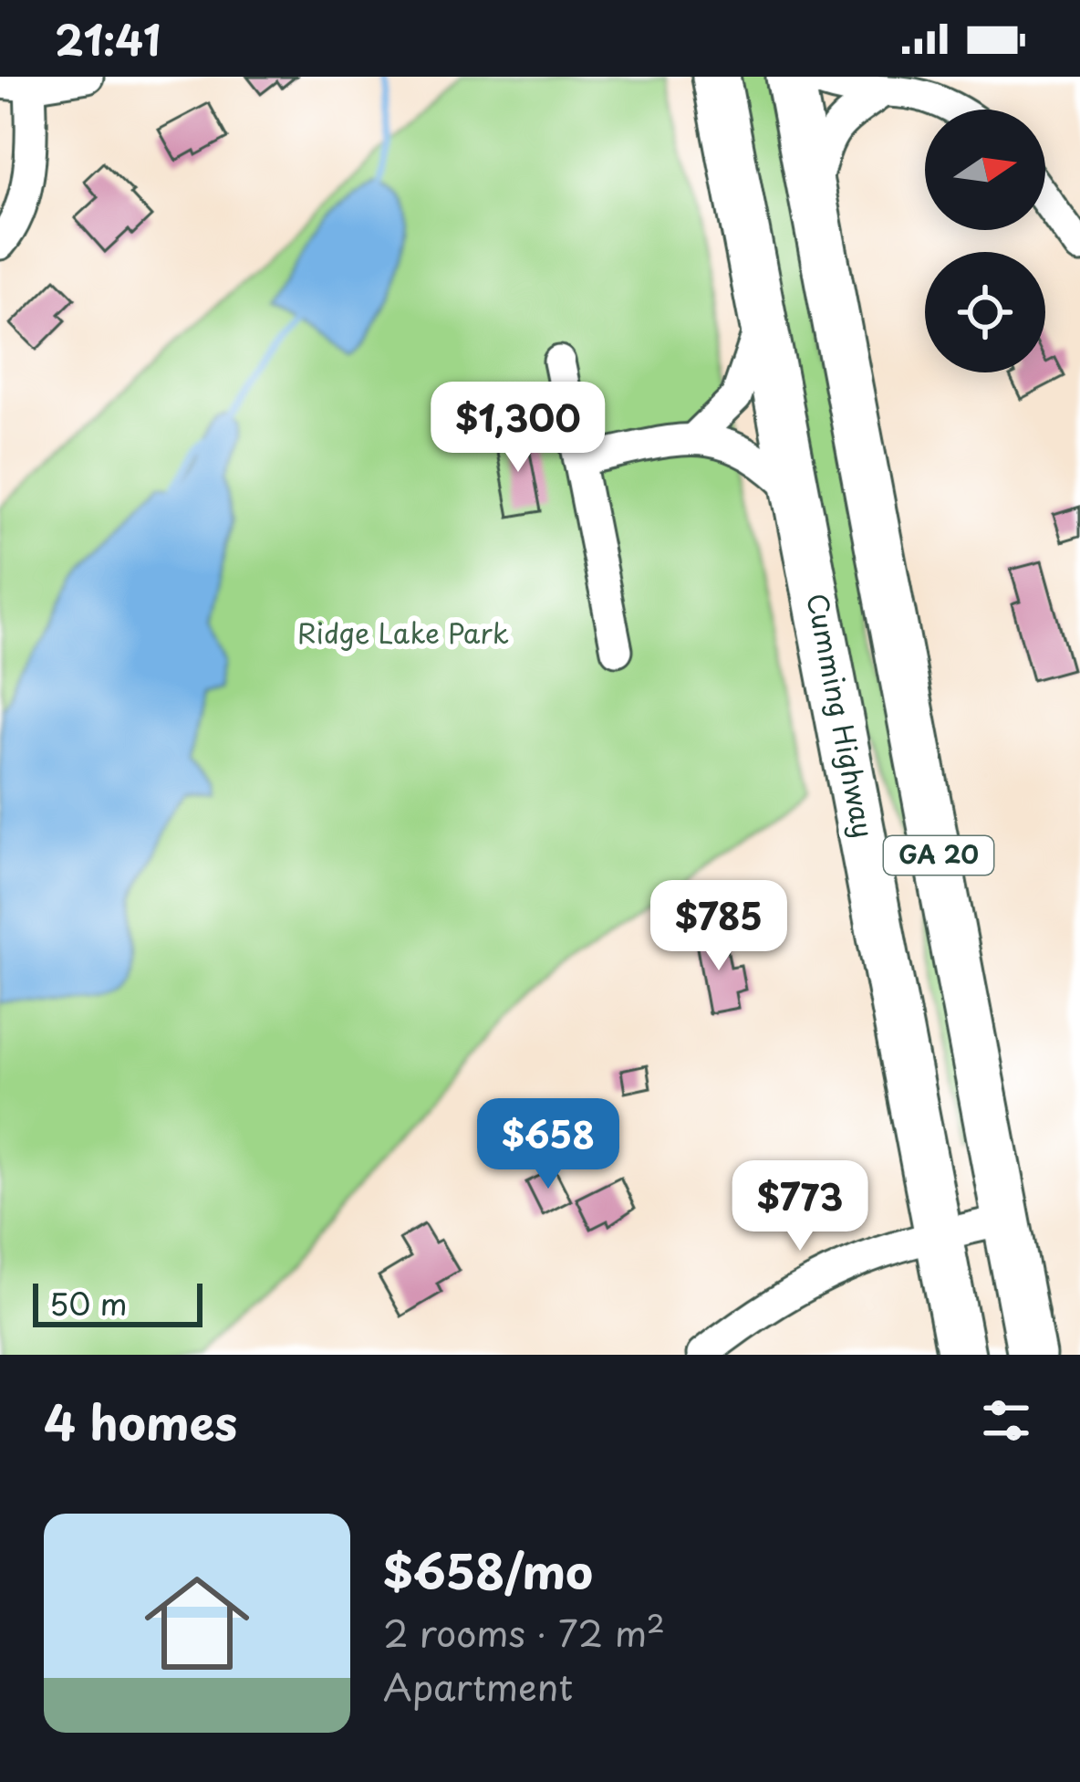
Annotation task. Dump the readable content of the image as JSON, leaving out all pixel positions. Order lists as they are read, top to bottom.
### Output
{
  "streets": {
    "highway": ["Cumming Highway", "GA 20"]
  },
  "parks": ["Ridge Lake Park"],
  "scale_bar": "50 m",
  "north": "right",
  "page": {
    "status": "21:41",
    "price": [
      "$1,300",
      "$785",
      "$658",
      "$773"
    ],
    "scale": "50 m",
    "heading": "4 homes",
    "list": [
      {
        "name": "$658/mo",
        "note": "2 rooms · 72 m² · Apartment"
      }
    ]
  }
}
